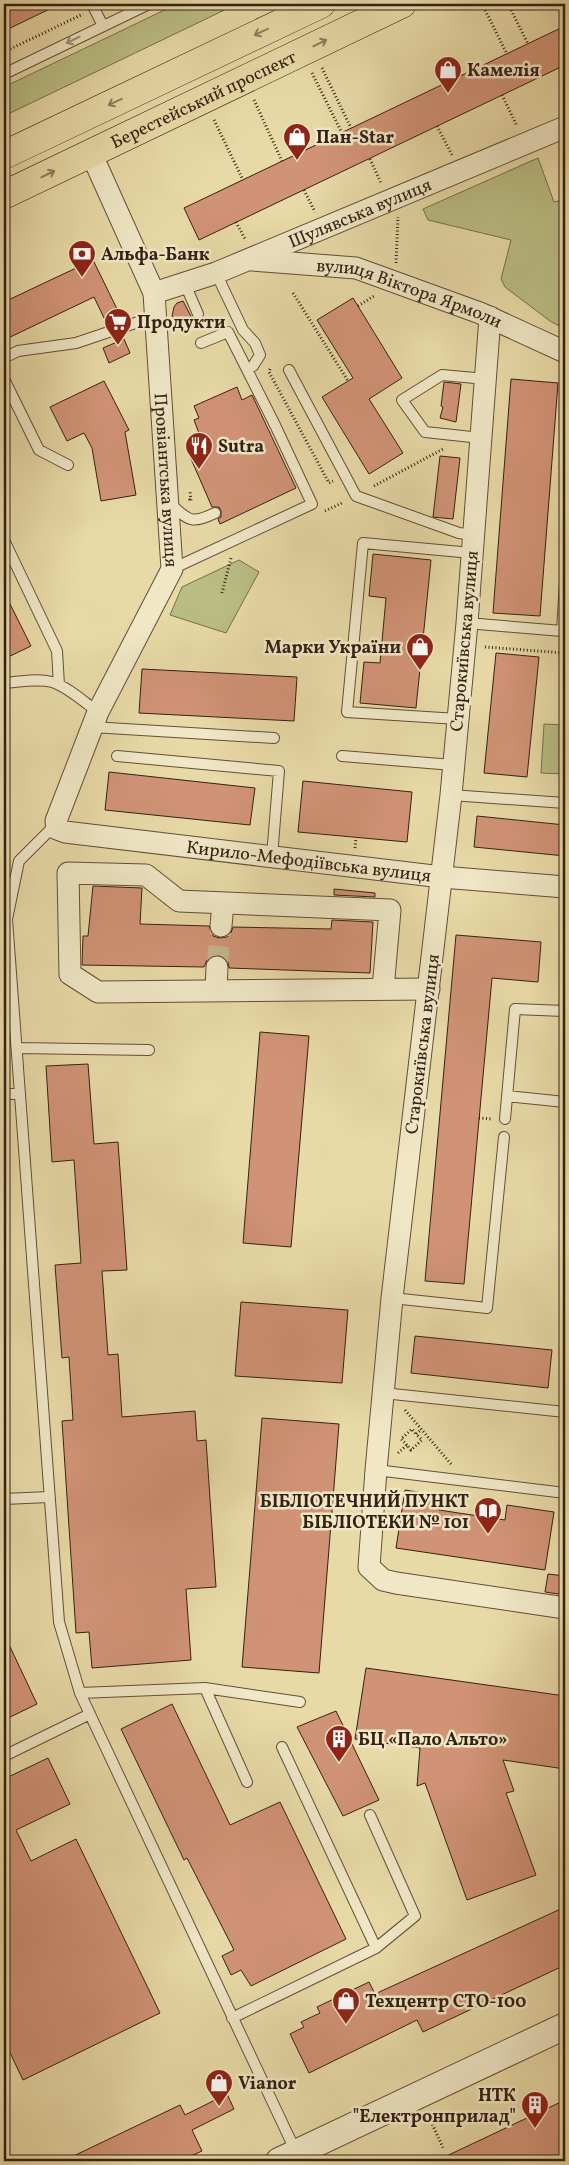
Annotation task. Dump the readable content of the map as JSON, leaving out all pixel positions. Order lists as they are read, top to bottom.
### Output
{
  "streets": {
    "main road": ["Берестейський проспект"],
    "street": [
      "Шулявська вулиця",
      "вулиця Віктора Ярмоли",
      "Провіантська вулиця",
      "Старокиївська вулиця",
      "Кирило-Мефодіївська вулиця"
    ]
  },
  "crossings": [
    ["Берестейський проспект", "Провіантська вулиця"],
    ["Шулявська вулиця", "вулиця Віктора Ярмоли"],
    ["Шулявська вулиця", "Провіантська вулиця"],
    ["вулиця Віктора Ярмоли", "Старокиївська вулиця"],
    ["Провіантська вулиця", "Кирило-Мефодіївська вулиця"],
    ["Старокиївська вулиця", "Кирило-Мефодіївська вулиця"]
  ],
  "places": {
    "shop": [
      "Камелія",
      "Пан-Star",
      "Марки України",
      "Техцентр СТО-100",
      "Vianor"
    ],
    "bank": ["Альфа-Банк"],
    "supermarket": ["Продукти"],
    "restaurant": ["Sutra"],
    "library": ["БІБЛІОТЕЧНИЙ ПУНКТ БІБЛІОТЕКИ № 101"],
    "building": ["БЦ «Пало Альто»", "НТК \"Електронприлад\""]
  }
}
